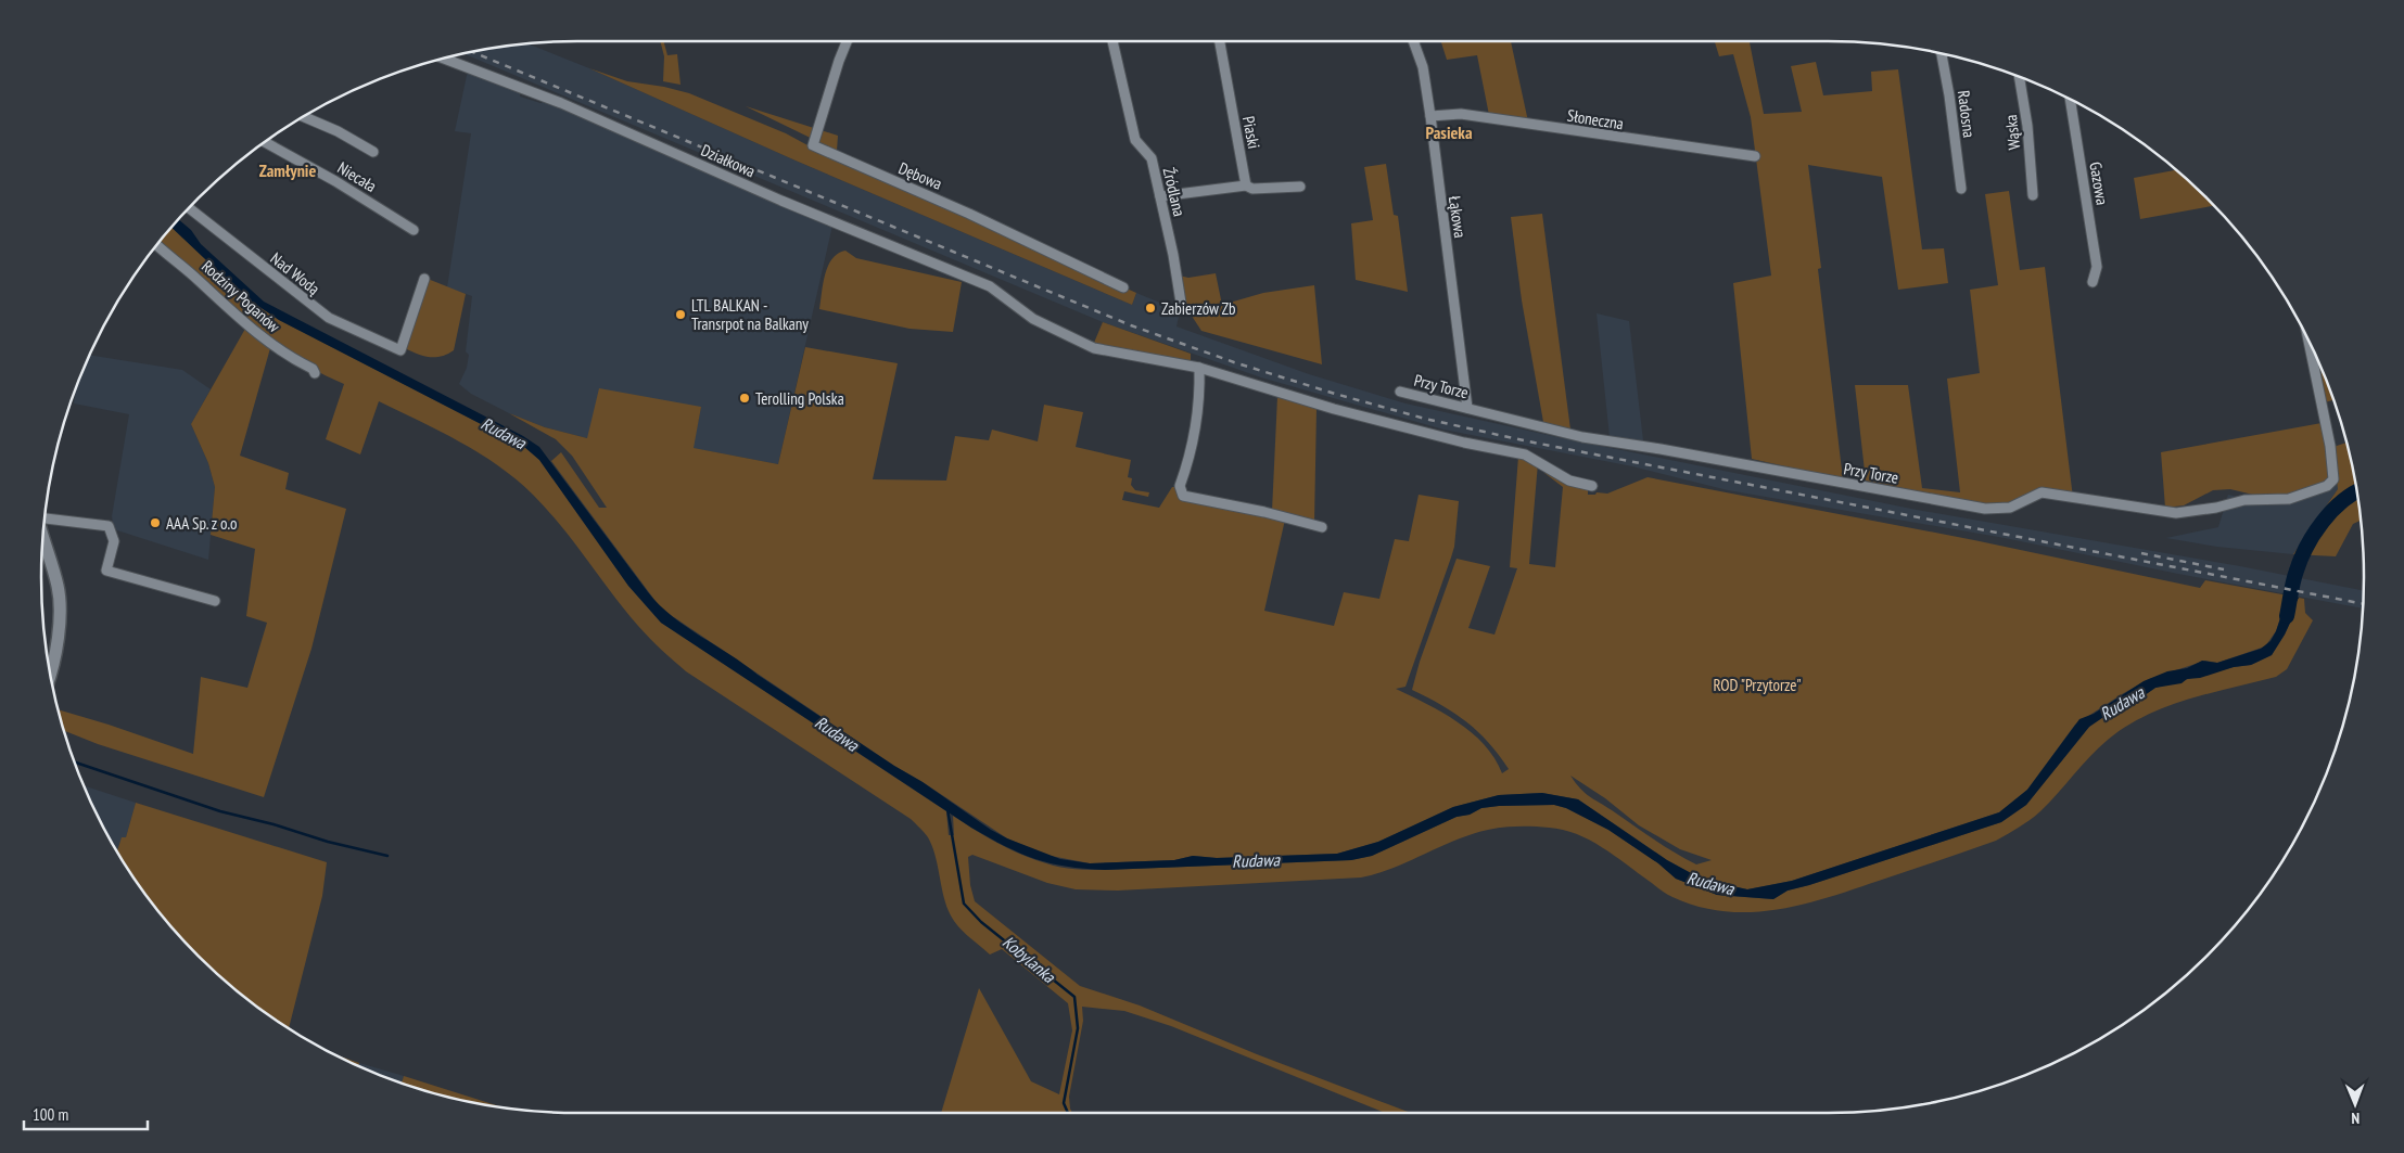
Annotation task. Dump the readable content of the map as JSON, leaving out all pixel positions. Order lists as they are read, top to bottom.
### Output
{
  "streets": {
    "street": [
      "Radosna",
      "Słoneczna",
      "Piaski",
      "Wąska",
      "Działkowa",
      "Dębowa",
      "Niecała",
      "Gazowa",
      "Źródlana",
      "Łąkowa",
      "Nad Wodą",
      "Rodziny Poganów",
      "Przy Torze"
    ]
  },
  "crossings": [
    ["Słoneczna", "Łąkowa"],
    ["Łąkowa", "Przy Torze"]
  ],
  "districts": ["Pasieka", "Zamłynie"],
  "water": ["Rudawa", "Kobylanka"],
  "parks": ["ROD \"Przytorze\""],
  "places": [
    "Zabierzów Zb",
    "LTL BALKAN - Transrpot na Balkany",
    "Terolling Polska",
    "AAA Sp. z o.o"
  ],
  "scale_bar": "100 m",
  "north": "bottom"
}
